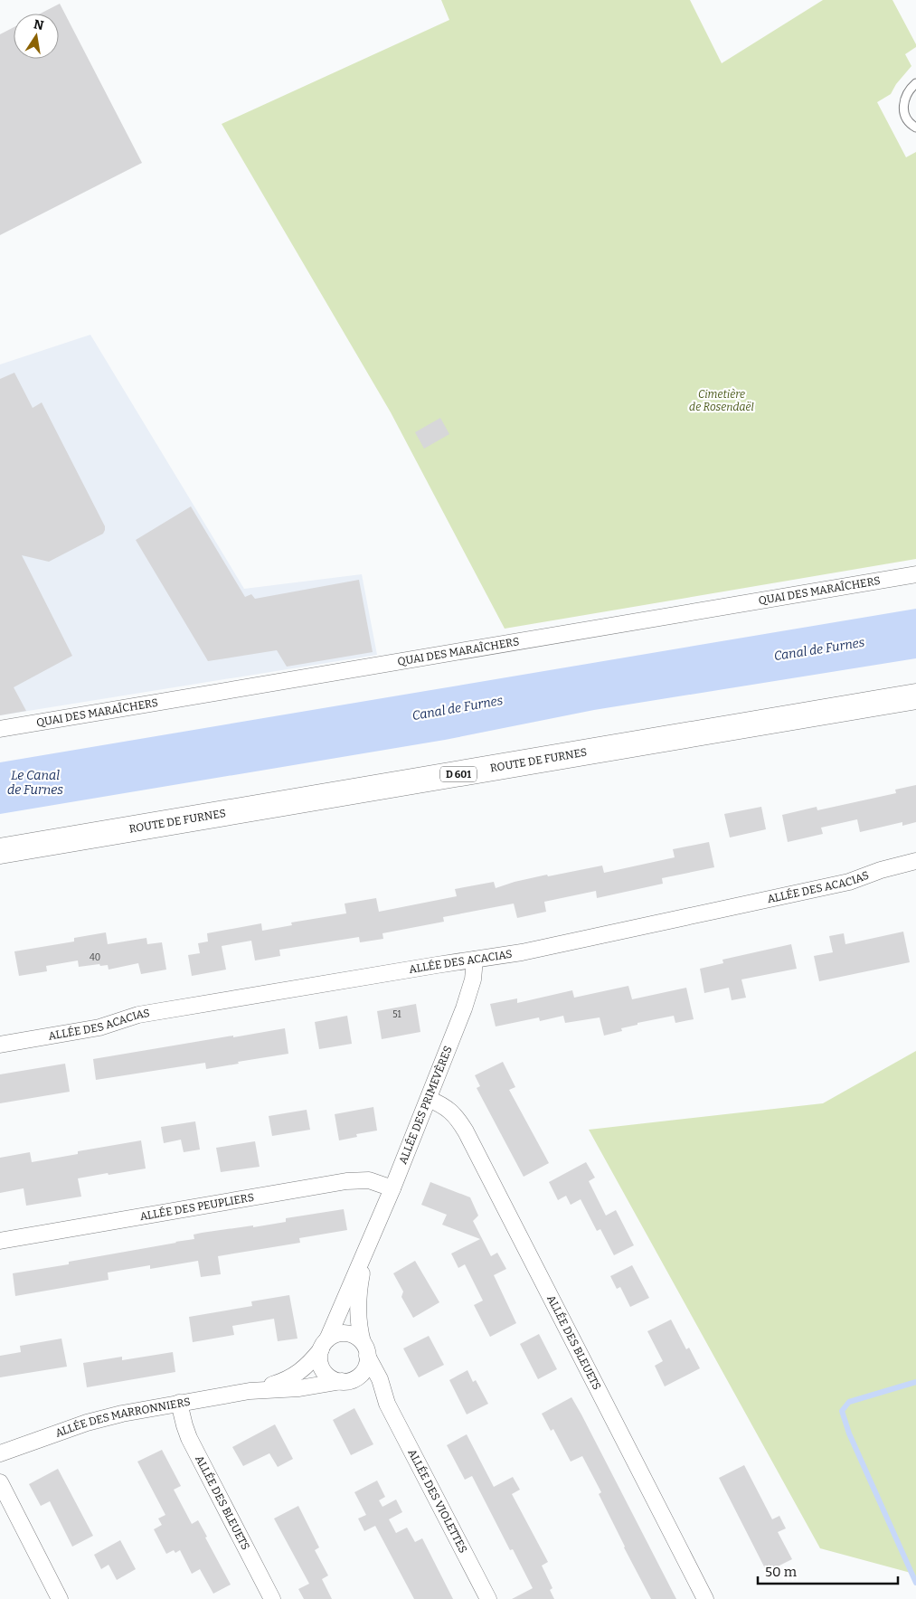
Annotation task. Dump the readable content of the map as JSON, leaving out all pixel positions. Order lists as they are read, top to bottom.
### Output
{
  "streets": {
    "main road": ["ROUTE DE FURNES", "D 601"],
    "street": [
      "QUAI DES MARAÎCHERS",
      "ALLÉE DES ACACIAS",
      "ALLÉE DES PRIMEVÈRES",
      "ALLÉE DES PEUPLIERS",
      "ALLÉE DES BLEUETS",
      "ALLÉE DES MARRONNIERS",
      "ALLÉE DES VIOLETTES"
    ]
  },
  "crossings": [
    ["ALLÉE DES ACACIAS", "ALLÉE DES PRIMEVÈRES"],
    ["ALLÉE DES PRIMEVÈRES", "ALLÉE DES PEUPLIERS"],
    ["ALLÉE DES PRIMEVÈRES", "ALLÉE DES BLEUETS"],
    ["ALLÉE DES PRIMEVÈRES", "ALLÉE DES MARRONNIERS"],
    ["ALLÉE DES PRIMEVÈRES", "ALLÉE DES VIOLETTES"],
    ["ALLÉE DES BLEUETS", "ALLÉE DES MARRONNIERS"],
    ["ALLÉE DES MARRONNIERS", "ALLÉE DES VIOLETTES"]
  ],
  "water": ["Canal de Furnes", "Le Canal de Furnes"],
  "parks": ["Cimetière de Rosendaël"],
  "house_numbers": ["40", "51"],
  "scale_bar": "50 m",
  "north": "top"
}
